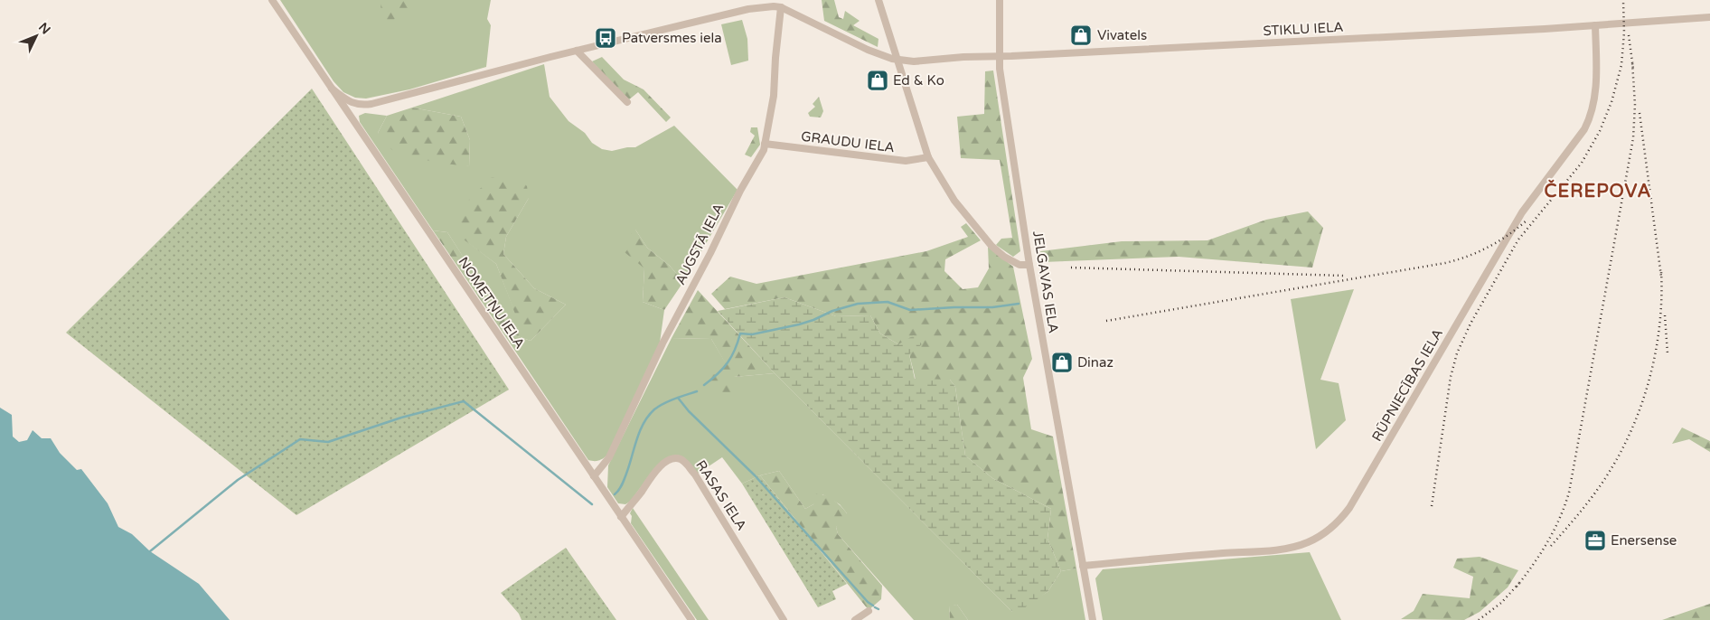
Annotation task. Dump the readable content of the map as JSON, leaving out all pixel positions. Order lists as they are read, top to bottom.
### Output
{
  "streets": {
    "street": [
      "STIKLU IELA",
      "GRAUDU IELA",
      "AUGSTĀ IELA",
      "JELGAVAS IELA",
      "NOMETŅU IELA",
      "RŪPNIECĪBAS IELA",
      "RASAS IELA"
    ]
  },
  "crossings": [
    ["STIKLU IELA", "JELGAVAS IELA"],
    ["STIKLU IELA", "RŪPNIECĪBAS IELA"],
    ["GRAUDU IELA", "AUGSTĀ IELA"],
    ["AUGSTĀ IELA", "NOMETŅU IELA"],
    ["JELGAVAS IELA", "RŪPNIECĪBAS IELA"],
    ["NOMETŅU IELA", "RASAS IELA"]
  ],
  "districts": ["ČEREPOVA"],
  "places": {
    "shop": ["Vivatels", "Ed & Ko", "Dinaz"],
    "bus stop": ["Patversmes iela"],
    "office": ["Enersense"]
  },
  "north": "top right"
}
